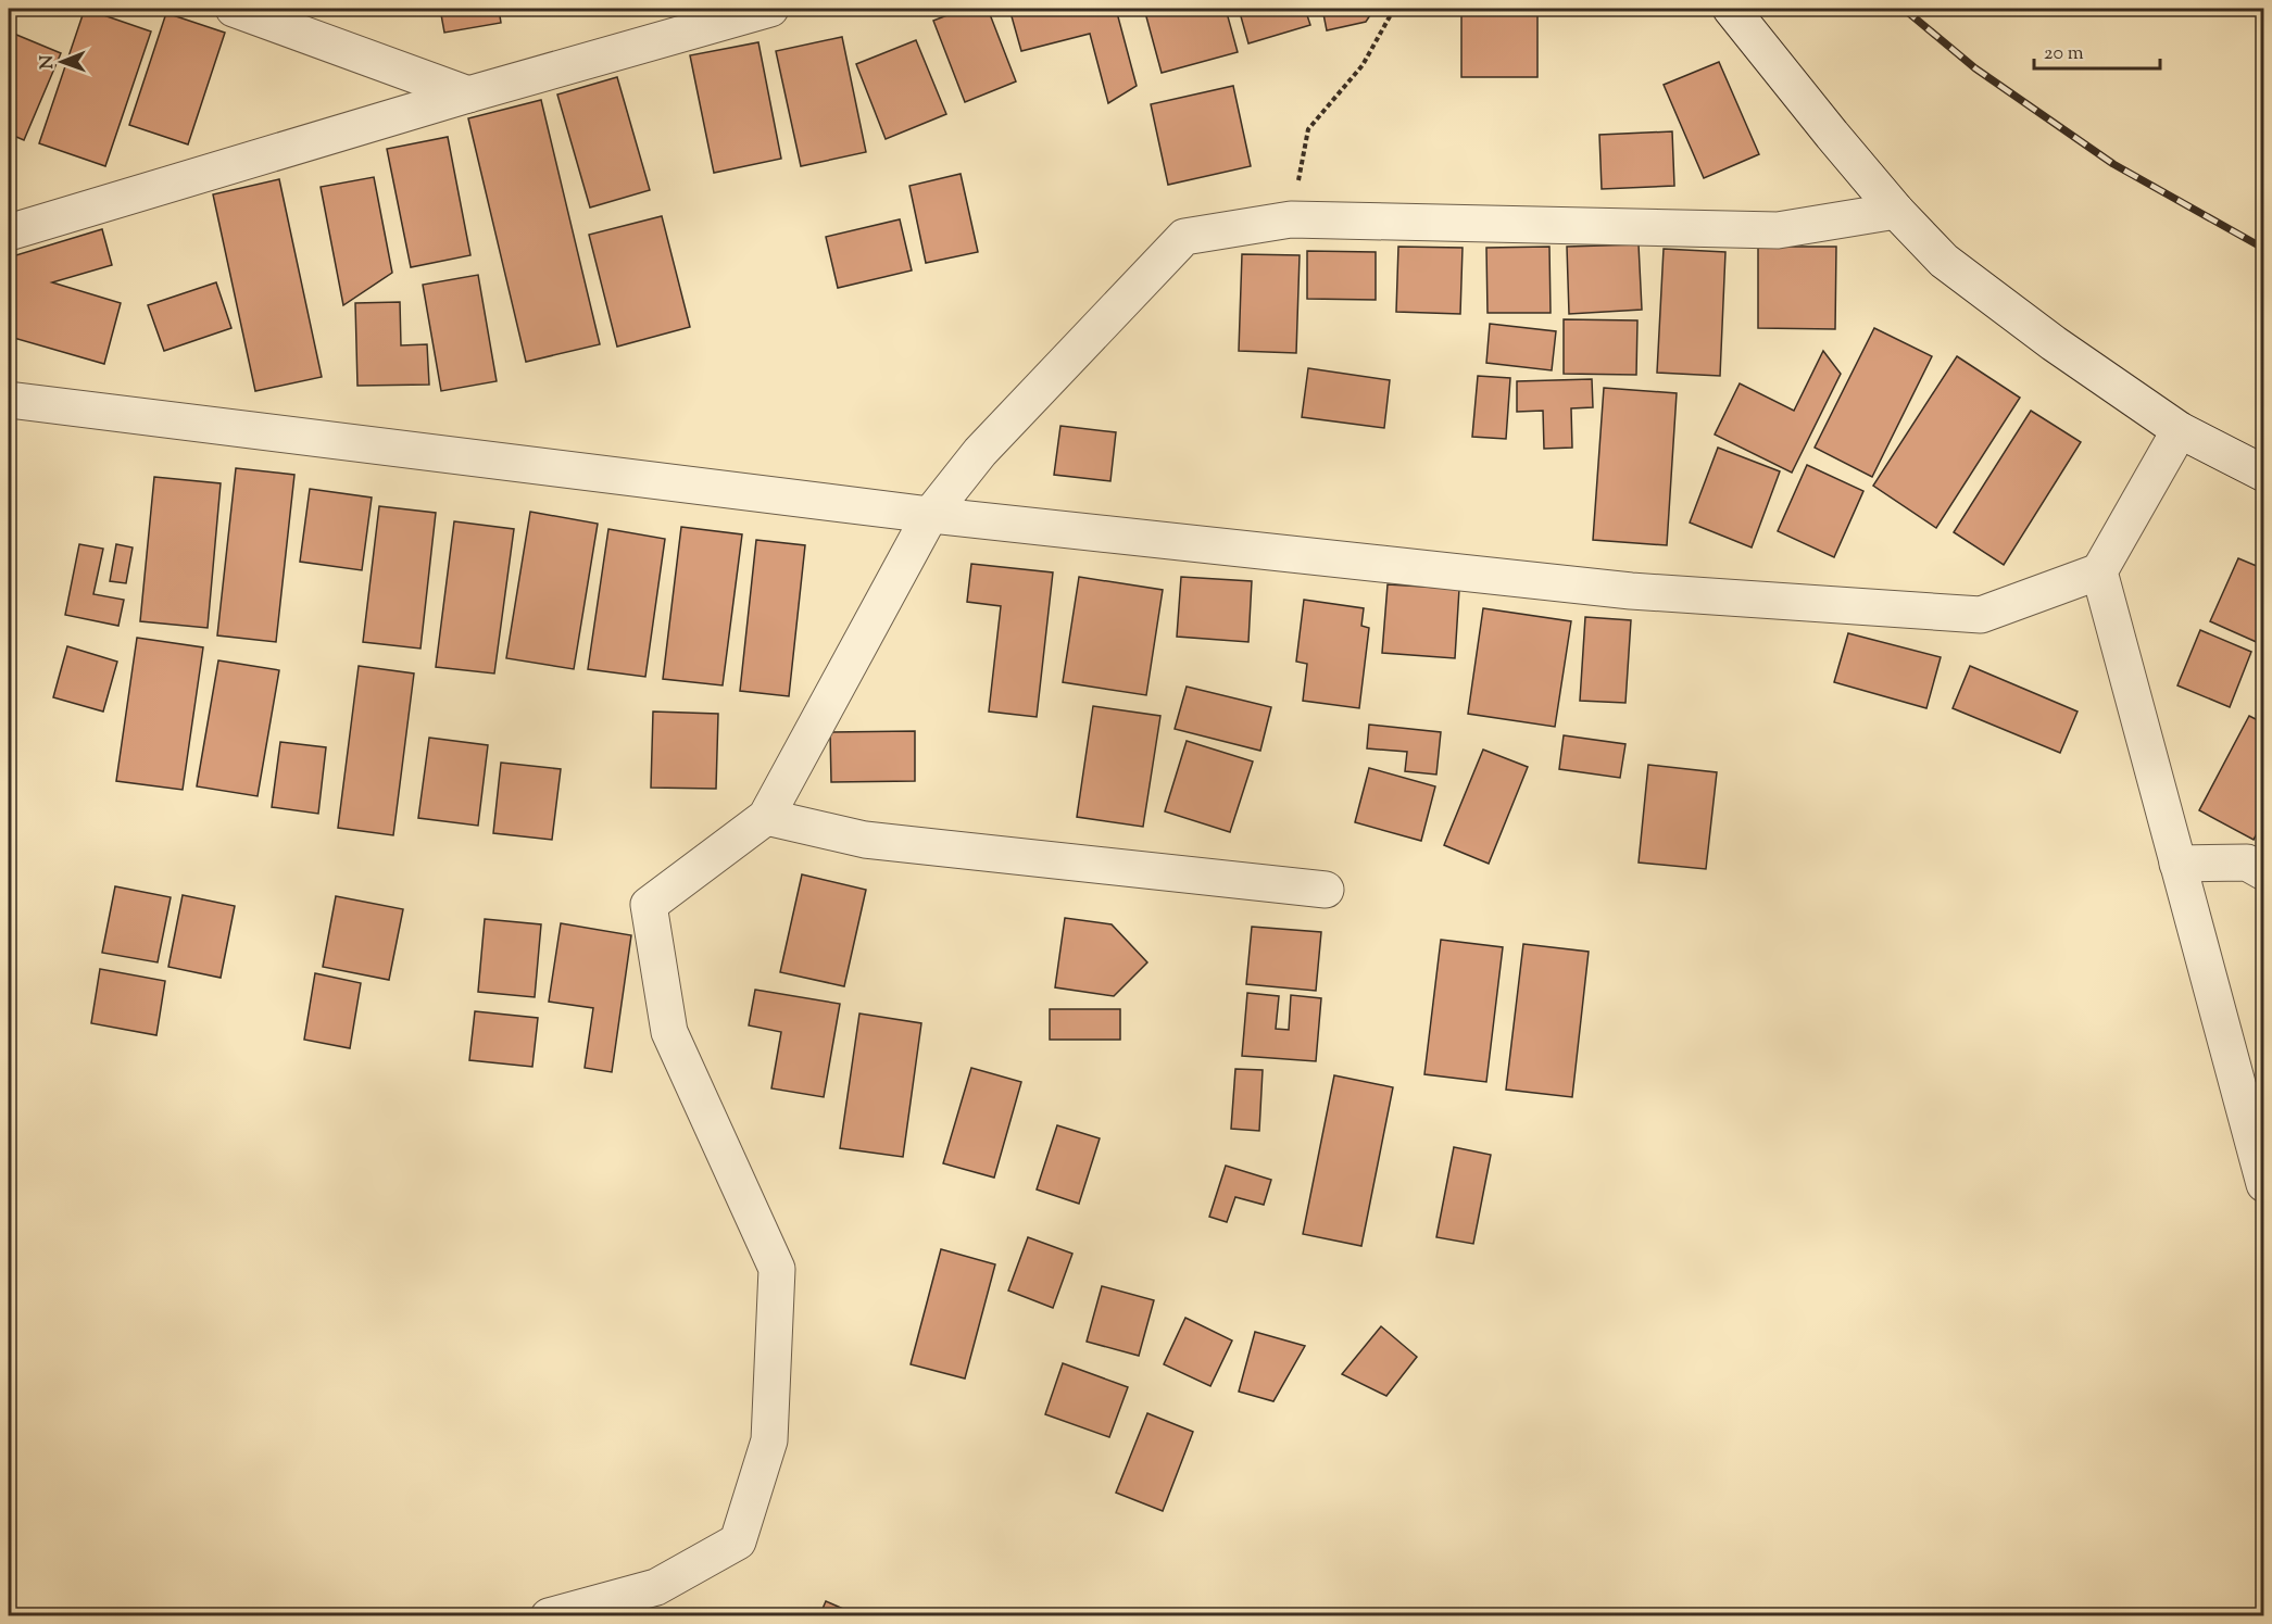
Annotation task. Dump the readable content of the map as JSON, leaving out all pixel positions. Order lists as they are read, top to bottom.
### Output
{
  "scale_bar": "20 m",
  "north": "left"
}
